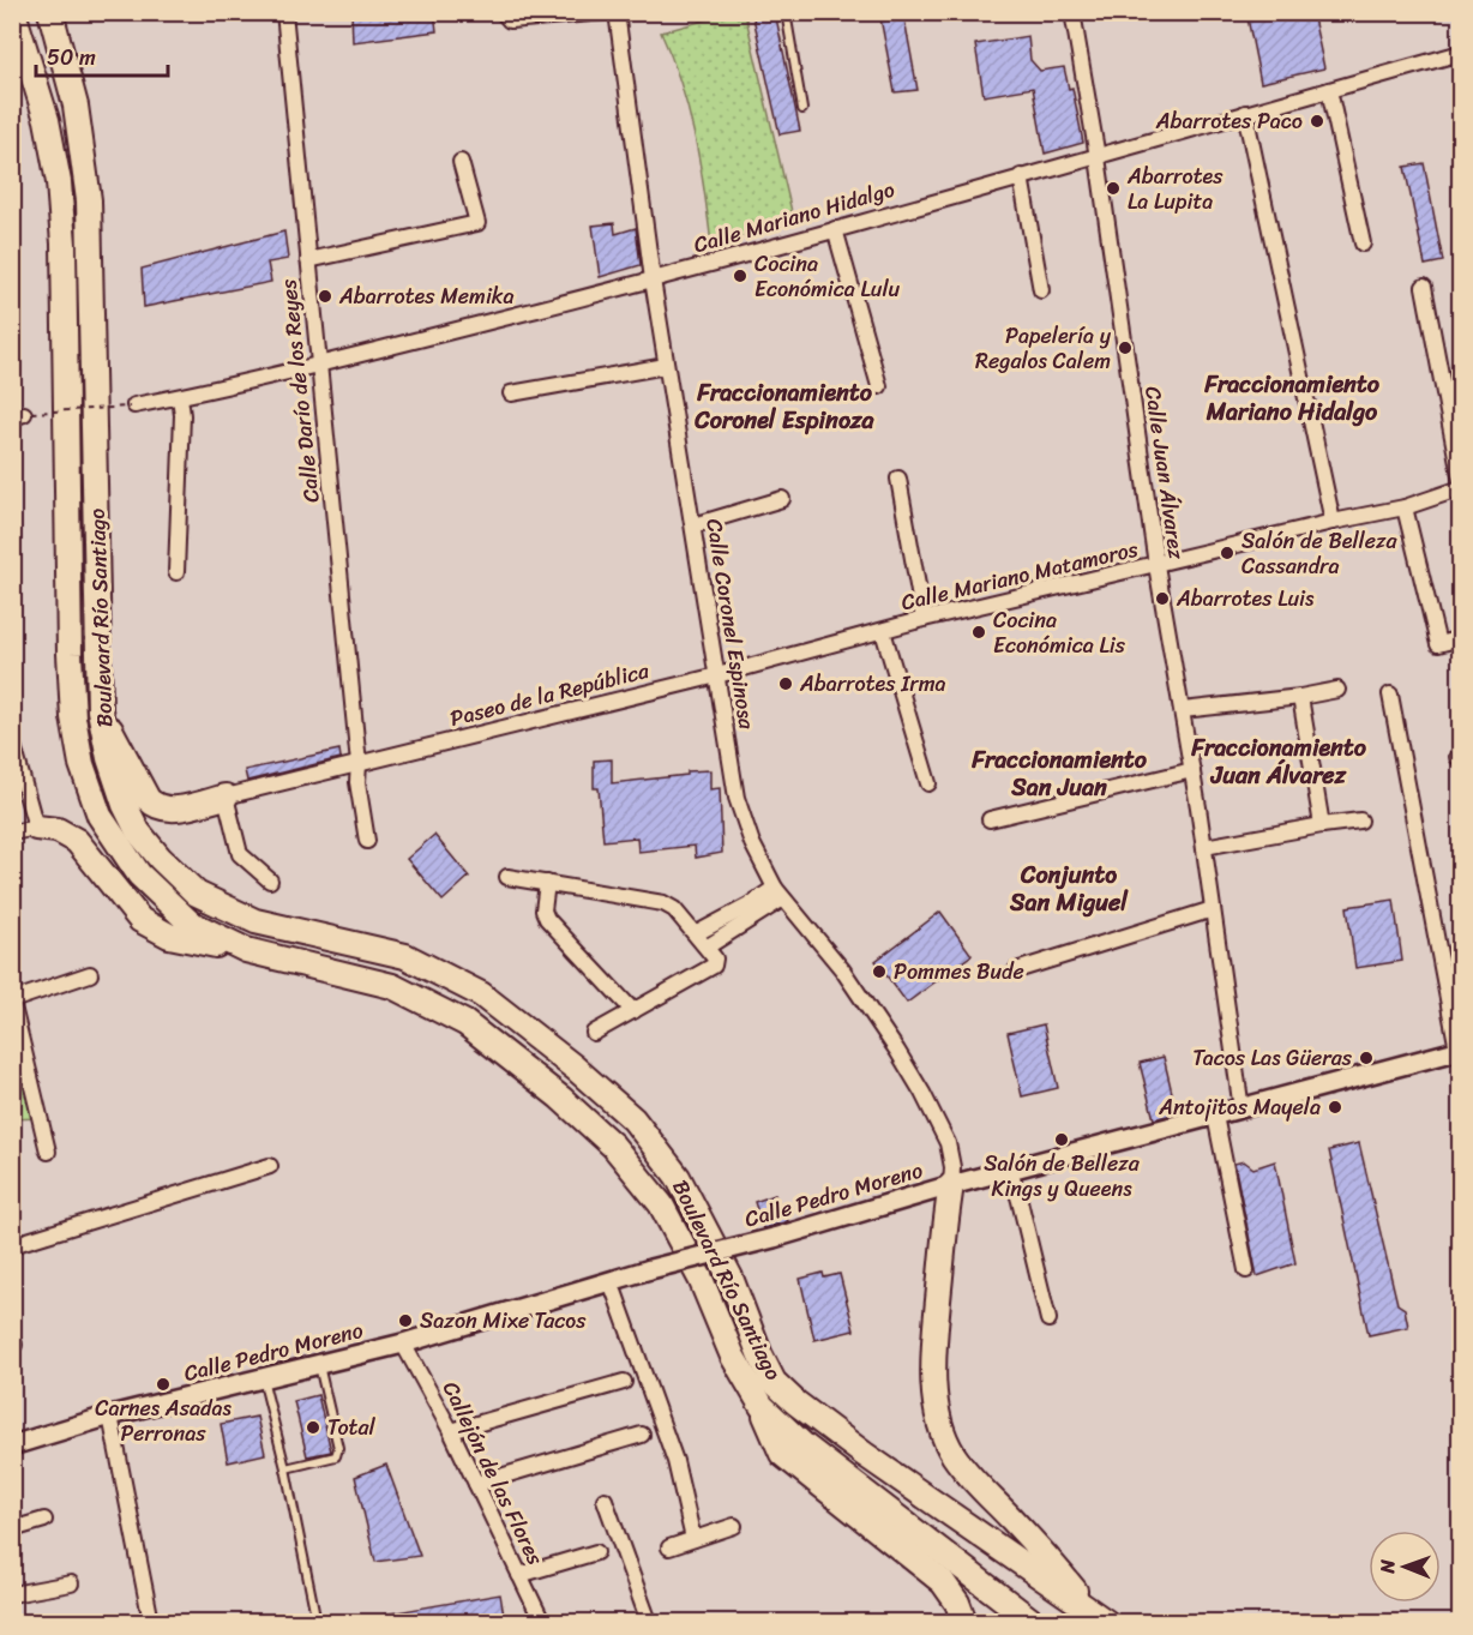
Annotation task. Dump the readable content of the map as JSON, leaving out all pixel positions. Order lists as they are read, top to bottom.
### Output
{
  "streets": {
    "main road": ["Boulevard Río Santiago"],
    "street": [
      "Calle Mariano Hidalgo",
      "Calle Darío de los Reyes",
      "Calle Juan Álvarez",
      "Calle Mariano Matamoros",
      "Calle Coronel Espinosa",
      "Paseo de la República",
      "Calle Pedro Moreno",
      "Callejón de las Flores"
    ]
  },
  "crossings": [
    ["Calle Mariano Hidalgo", "Calle Darío de los Reyes"],
    ["Calle Mariano Hidalgo", "Calle Juan Álvarez"],
    ["Calle Mariano Hidalgo", "Calle Coronel Espinosa"],
    ["Calle Darío de los Reyes", "Paseo de la República"],
    ["Calle Juan Álvarez", "Calle Mariano Matamoros"],
    ["Calle Juan Álvarez", "Calle Pedro Moreno"],
    ["Calle Mariano Matamoros", "Paseo de la República"],
    ["Calle Coronel Espinosa", "Paseo de la República"],
    ["Calle Coronel Espinosa", "Calle Pedro Moreno"],
    ["Calle Pedro Moreno", "Callejón de las Flores"]
  ],
  "districts": [
    "Fraccionamiento Mariano Hidalgo",
    "Fraccionamiento Coronel Espinoza",
    "Fraccionamiento Juan Álvarez",
    "Fraccionamiento San Juan",
    "Conjunto San Miguel"
  ],
  "places": [
    "Abarrotes Paco",
    "Abarrotes La Lupita",
    "Cocina Económica Lulu",
    "Abarrotes Memika",
    "Papelería y Regalos Calem",
    "Salón de Belleza Cassandra",
    "Abarrotes Luis",
    "Cocina Económica Lis",
    "Abarrotes Irma",
    "Pommes Bude",
    "Tacos Las Güeras",
    "Antojitos Mayela",
    "Salón de Belleza Kings y Queens",
    "Sazon Mixe Tacos",
    "Carnes Asadas Perronas",
    "Total"
  ],
  "scale_bar": "50 m",
  "north": "left"
}
